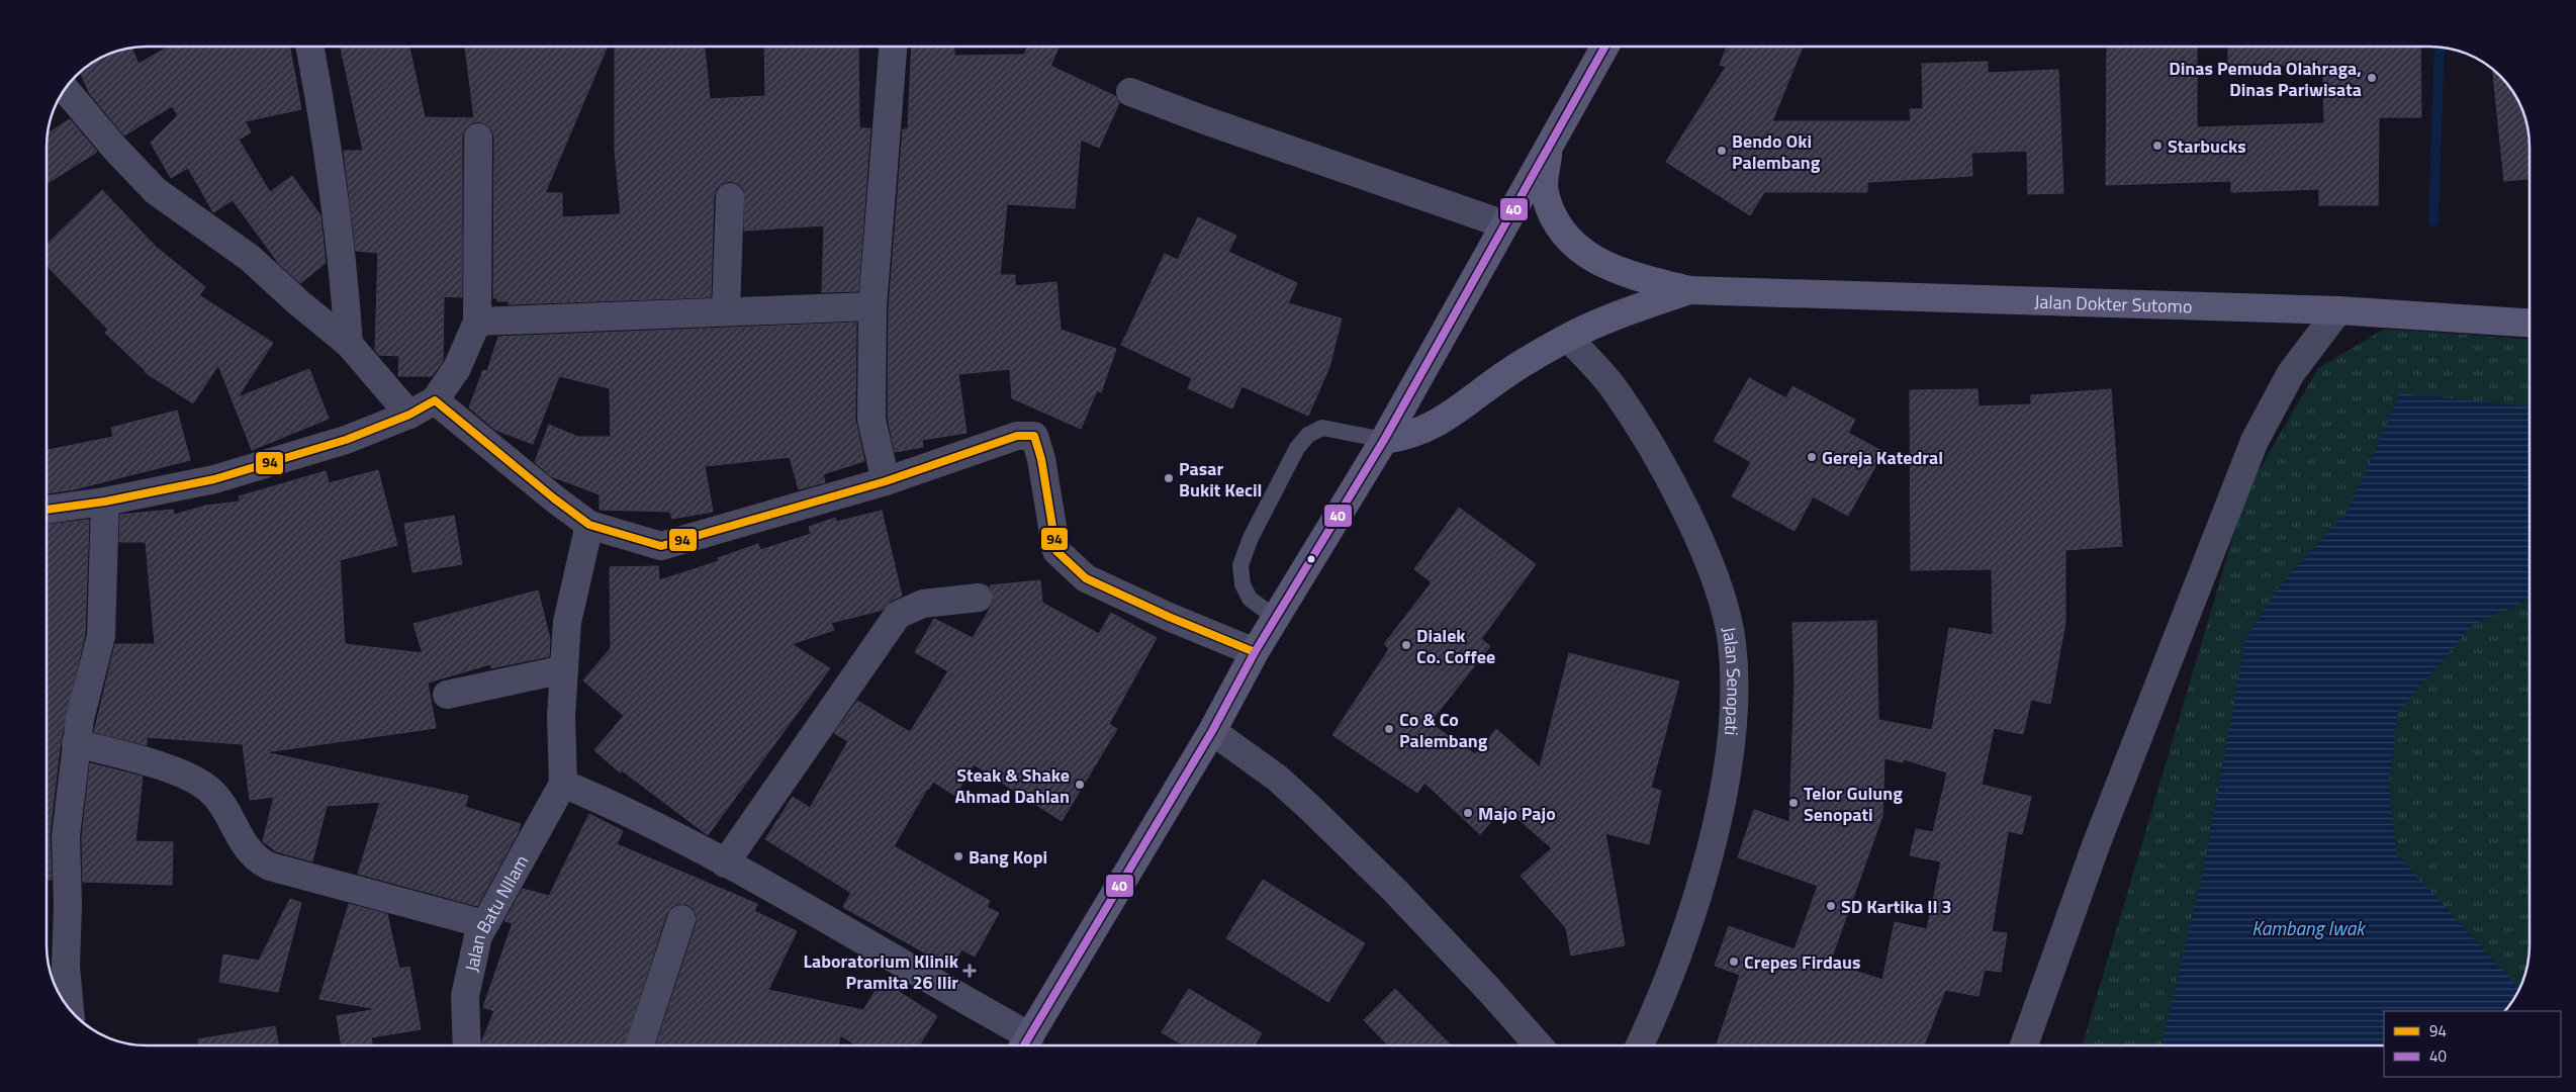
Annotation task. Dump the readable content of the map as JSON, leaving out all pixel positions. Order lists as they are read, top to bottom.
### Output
{
  "streets": {
    "main road": ["Jalan Dokter Sutomo"],
    "street": ["Jalan Senopati", "Jalan Batu NIlam"]
  },
  "water": ["Kambang Iwak"],
  "places": {
    "other": [
      "Dinas Pemuda Olahraga, Dinas Pariwisata",
      "Starbucks",
      "Bendo Oki Palembang",
      "Gereja Katedral",
      "Pasar Bukit Kecil",
      "Dialek Co. Coffee",
      "Co & Co Palembang",
      "Steak & Shake Ahmad Dahlan",
      "Telor Gulung Senopati",
      "Majo Pajo",
      "Bang Kopi",
      "SD Kartika II 3",
      "Crepes Firdaus"
    ],
    "health": ["Laboratorium Klinik Pramita 26 Ilir"]
  },
  "lines": ["transit line 40", "transit line 94"],
  "legend": ["94", "40"]
}
